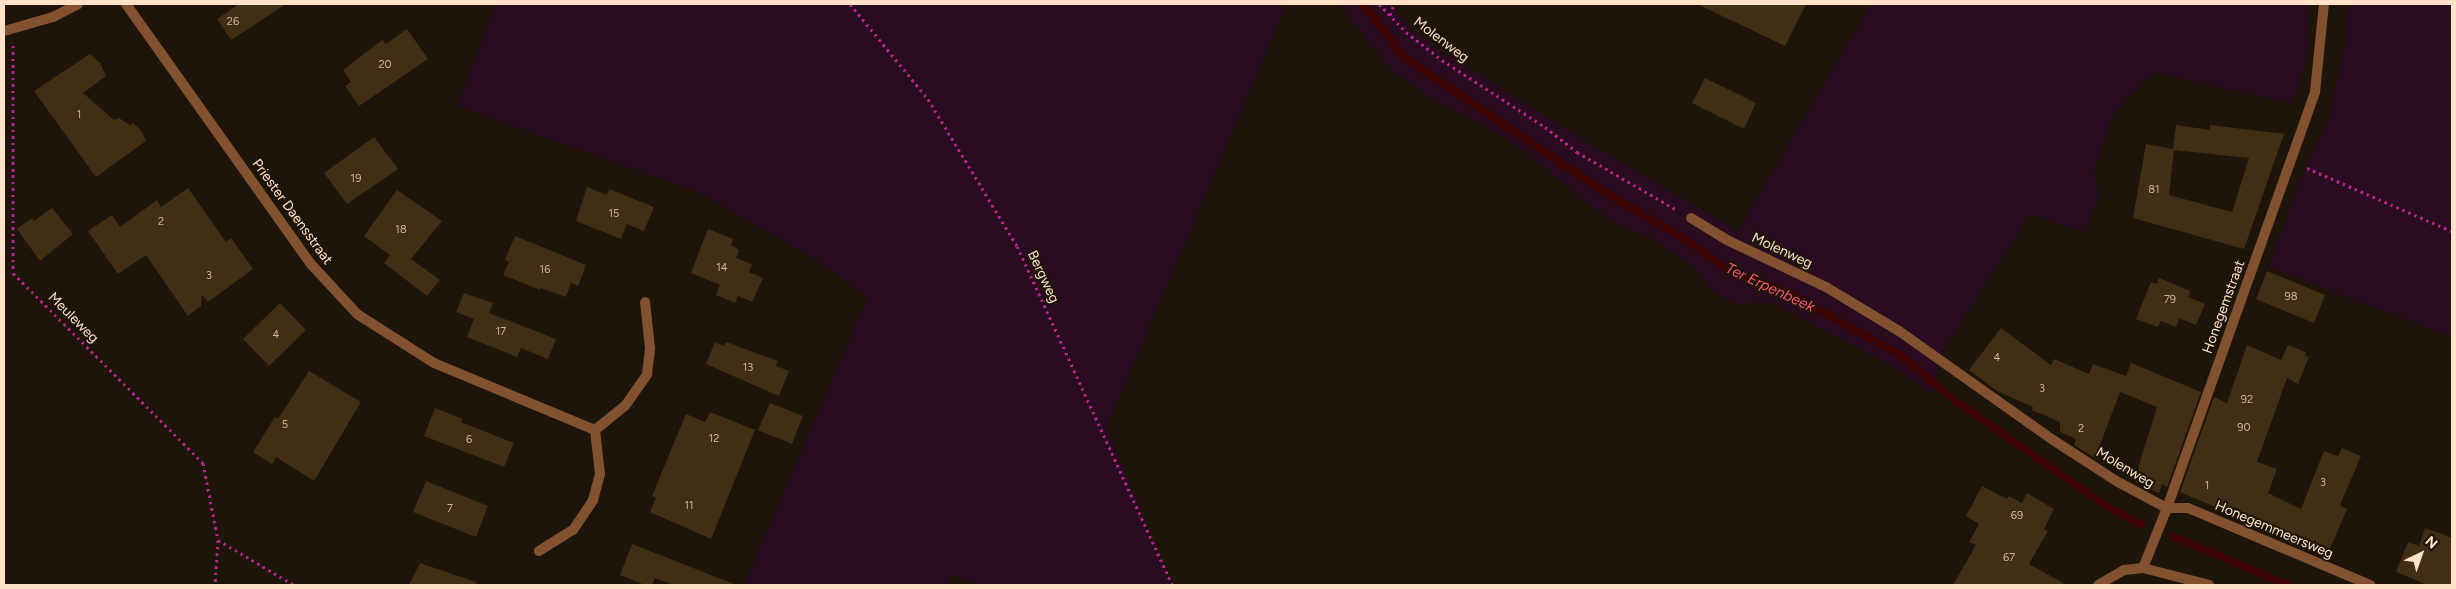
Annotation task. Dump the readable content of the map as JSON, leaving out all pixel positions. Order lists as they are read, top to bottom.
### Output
{
  "streets": {
    "street": [
      "Molenweg",
      "Priester Daensstraat",
      "Honegemstraat",
      "Honegemmeersweg"
    ],
    "path": ["Bergweg", "Meuleweg"]
  },
  "crossings": [
    ["Molenweg", "Honegemstraat"],
    ["Molenweg", "Honegemmeersweg"],
    ["Honegemstraat", "Honegemmeersweg"]
  ],
  "water": ["Ter Erpenbeek"],
  "house_numbers": [
    "26",
    "20",
    "1",
    "19",
    "81",
    "15",
    "2",
    "18",
    "14",
    "16",
    "3",
    "98",
    "79",
    "17",
    "4",
    "4",
    "13",
    "3",
    "92",
    "5",
    "90",
    "2",
    "12",
    "6",
    "3",
    "1",
    "11",
    "7",
    "69",
    "67"
  ],
  "north": "top right"
}
